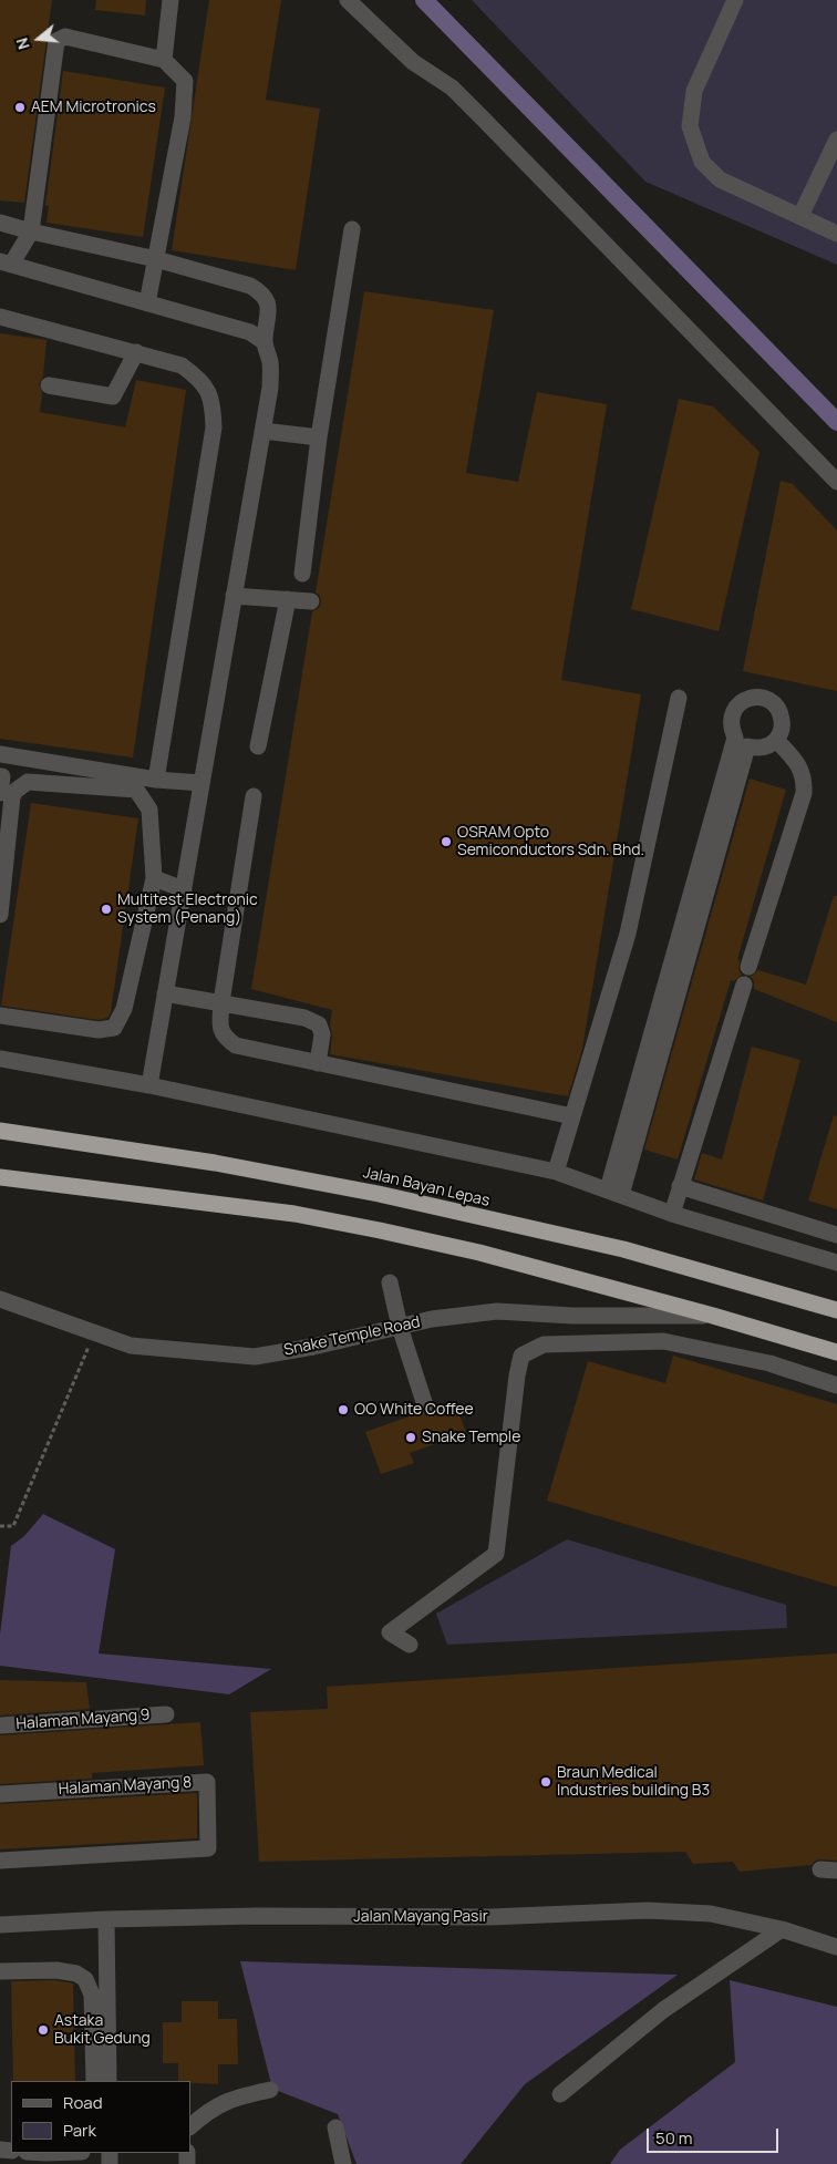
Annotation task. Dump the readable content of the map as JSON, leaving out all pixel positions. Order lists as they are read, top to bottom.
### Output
{
  "streets": {
    "highway": ["Jalan Bayan Lepas"],
    "street": [
      "Snake Temple Road",
      "Halaman Mayang 9",
      "Halaman Mayang 8",
      "Jalan Mayang Pasir"
    ]
  },
  "places": [
    "AEM Microtronics",
    "OSRAM Opto Semiconductors Sdn. Bhd.",
    "Multitest Electronic System (Penang)",
    "OO White Coffee",
    "Snake Temple",
    "Braun Medical Industries building B3",
    "Astaka Bukit Gedung"
  ],
  "legend": ["Road", "Park"],
  "scale_bar": "50 m",
  "north": "left"
}
